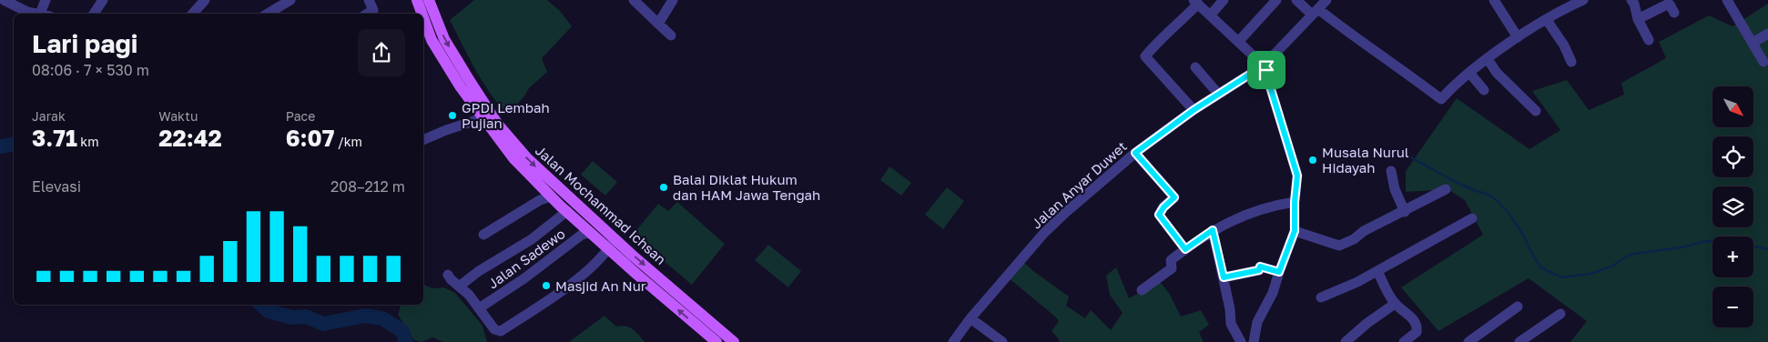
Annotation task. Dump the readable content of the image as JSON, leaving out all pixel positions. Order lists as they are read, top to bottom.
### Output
{
  "streets": {
    "main road": ["Jalan Mochammad Ichsan"],
    "street": ["Jalan Anyar Duwet", "Jalan Sadewo"]
  },
  "crossings": [
    ["Jalan Mochammad Ichsan", "Jalan Sadewo"]
  ],
  "places": [
    "GPDI Lembah Pujian",
    "Musala Nurul Hidayah",
    "Balai Diklat Hukum dan HAM Jawa Tengah",
    "Masjid An Nur"
  ],
  "north": "bottom right",
  "page": {
    "heading": ["Lari pagi", "08:06 · 7 × 530 m"],
    "map_buttons": ["+", "−"],
    "stats": [
      ["Jarak", "3.71 km"],
      ["Waktu", "22:42"],
      ["Pace", "6:07 /km"]
    ],
    "chart": ["Elevasi", "208–212 m"]
  }
}
